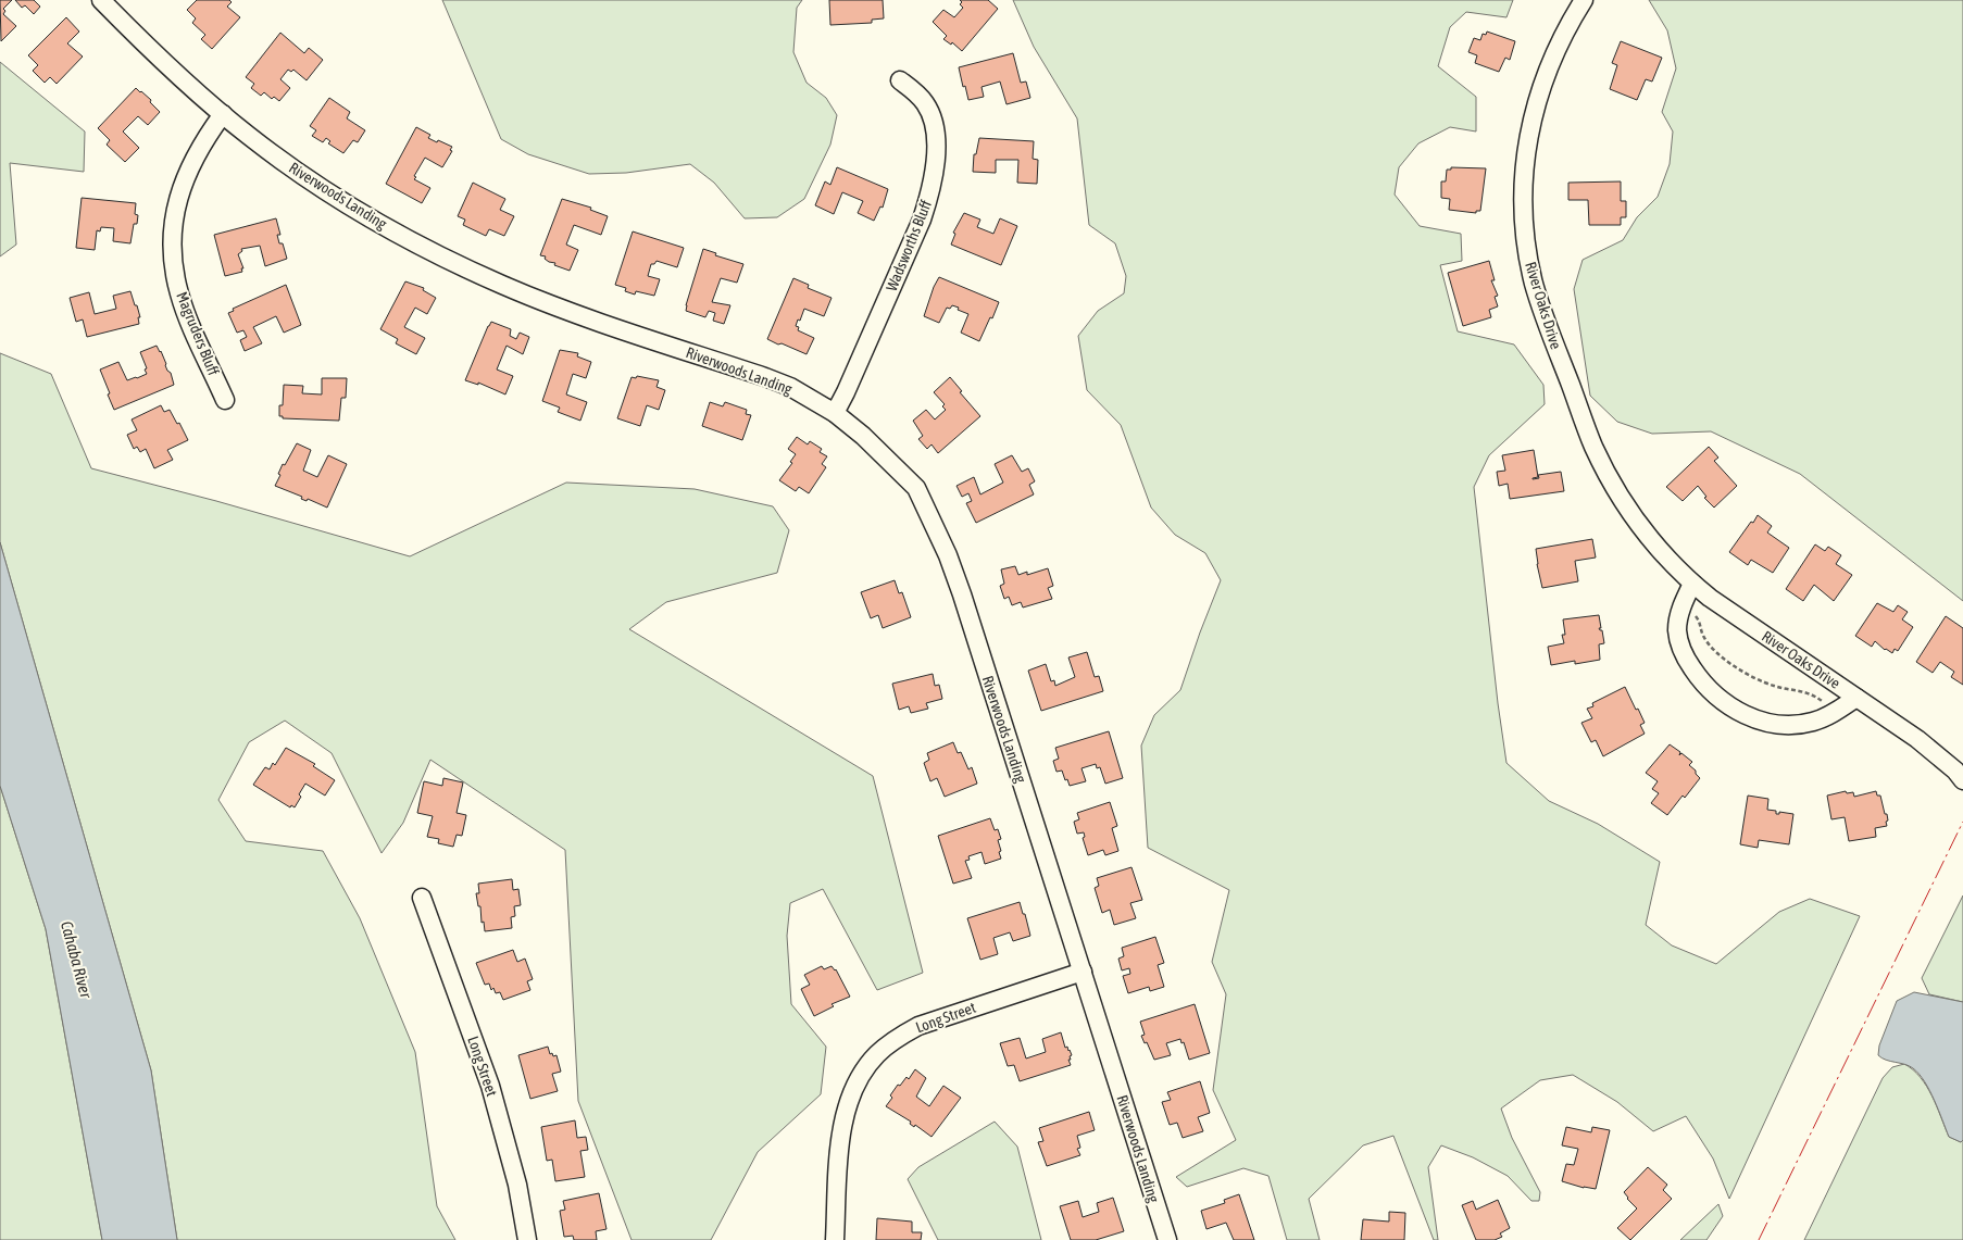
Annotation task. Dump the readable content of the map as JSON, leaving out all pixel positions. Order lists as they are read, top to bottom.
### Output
{
  "streets": {
    "street": [
      "Riverwoods Landing",
      "Wadsworths Bluff",
      "River Oaks Drive",
      "Magruders Bluff",
      "Long Street"
    ]
  },
  "crossings": [
    ["Riverwoods Landing", "Wadsworths Bluff"],
    ["Riverwoods Landing", "Magruders Bluff"],
    ["Riverwoods Landing", "Long Street"]
  ],
  "water": ["Cahaba River"]
}
